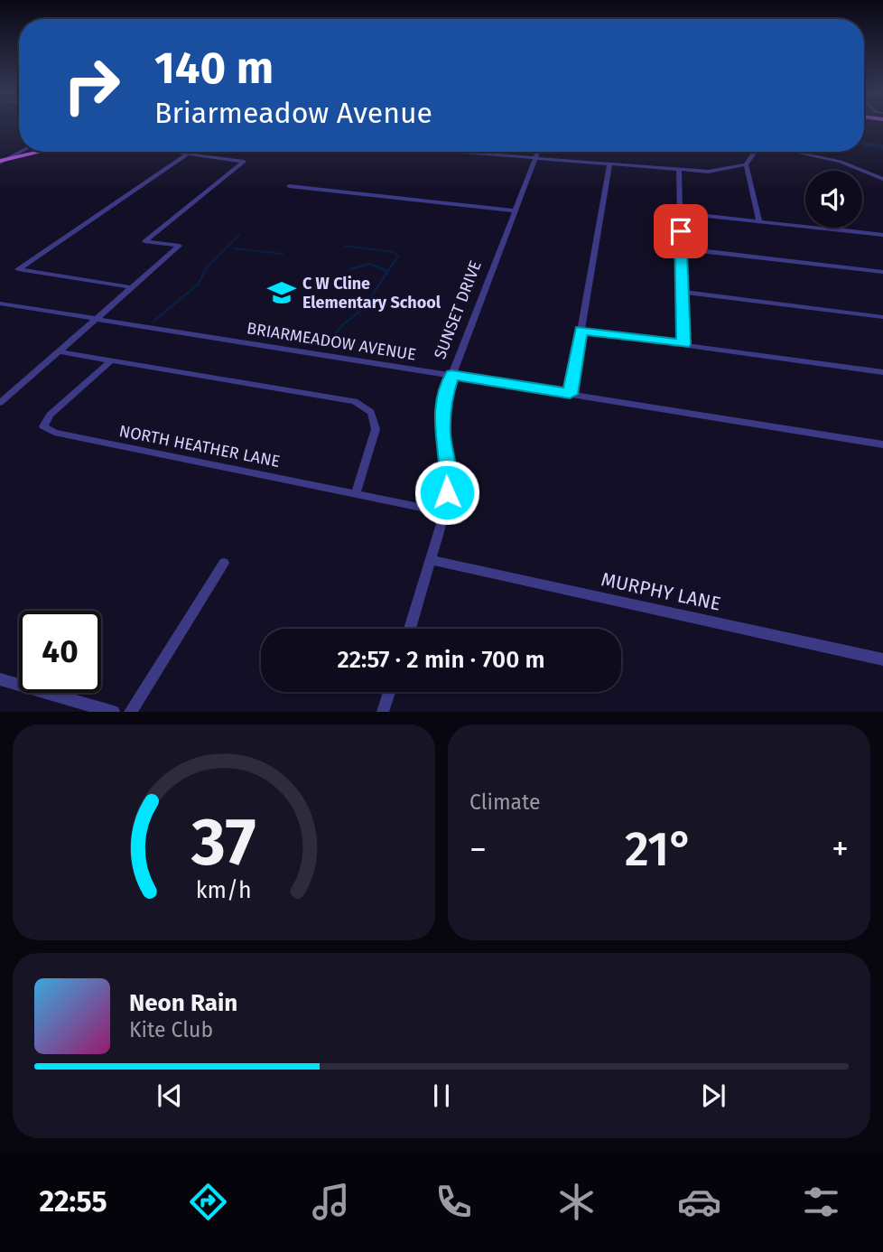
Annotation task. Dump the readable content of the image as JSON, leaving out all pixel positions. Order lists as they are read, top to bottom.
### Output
{
  "streets": {
    "street": [
      "SUNSET DRIVE",
      "BRIARMEADOW AVENUE",
      "NORTH HEATHER LANE",
      "MURPHY LANE"
    ]
  },
  "crossings": [
    ["SUNSET DRIVE", "BRIARMEADOW AVENUE"],
    ["SUNSET DRIVE", "NORTH HEATHER LANE"],
    ["SUNSET DRIVE", "MURPHY LANE"]
  ],
  "places": {
    "school or university": ["C W Cline Elementary School"]
  },
  "page": {
    "turn": ["140 m", "Briarmeadow Avenue"],
    "limit": "40",
    "trip": "22:57 · 2 min · 700 m",
    "tile": "Climate",
    "heat": ["−", "21°", "+"],
    "song": ["Neon Rain", "Kite Club"],
    "tabs": "22:55",
    "gauge": ["37", "km/h"]
  }
}
